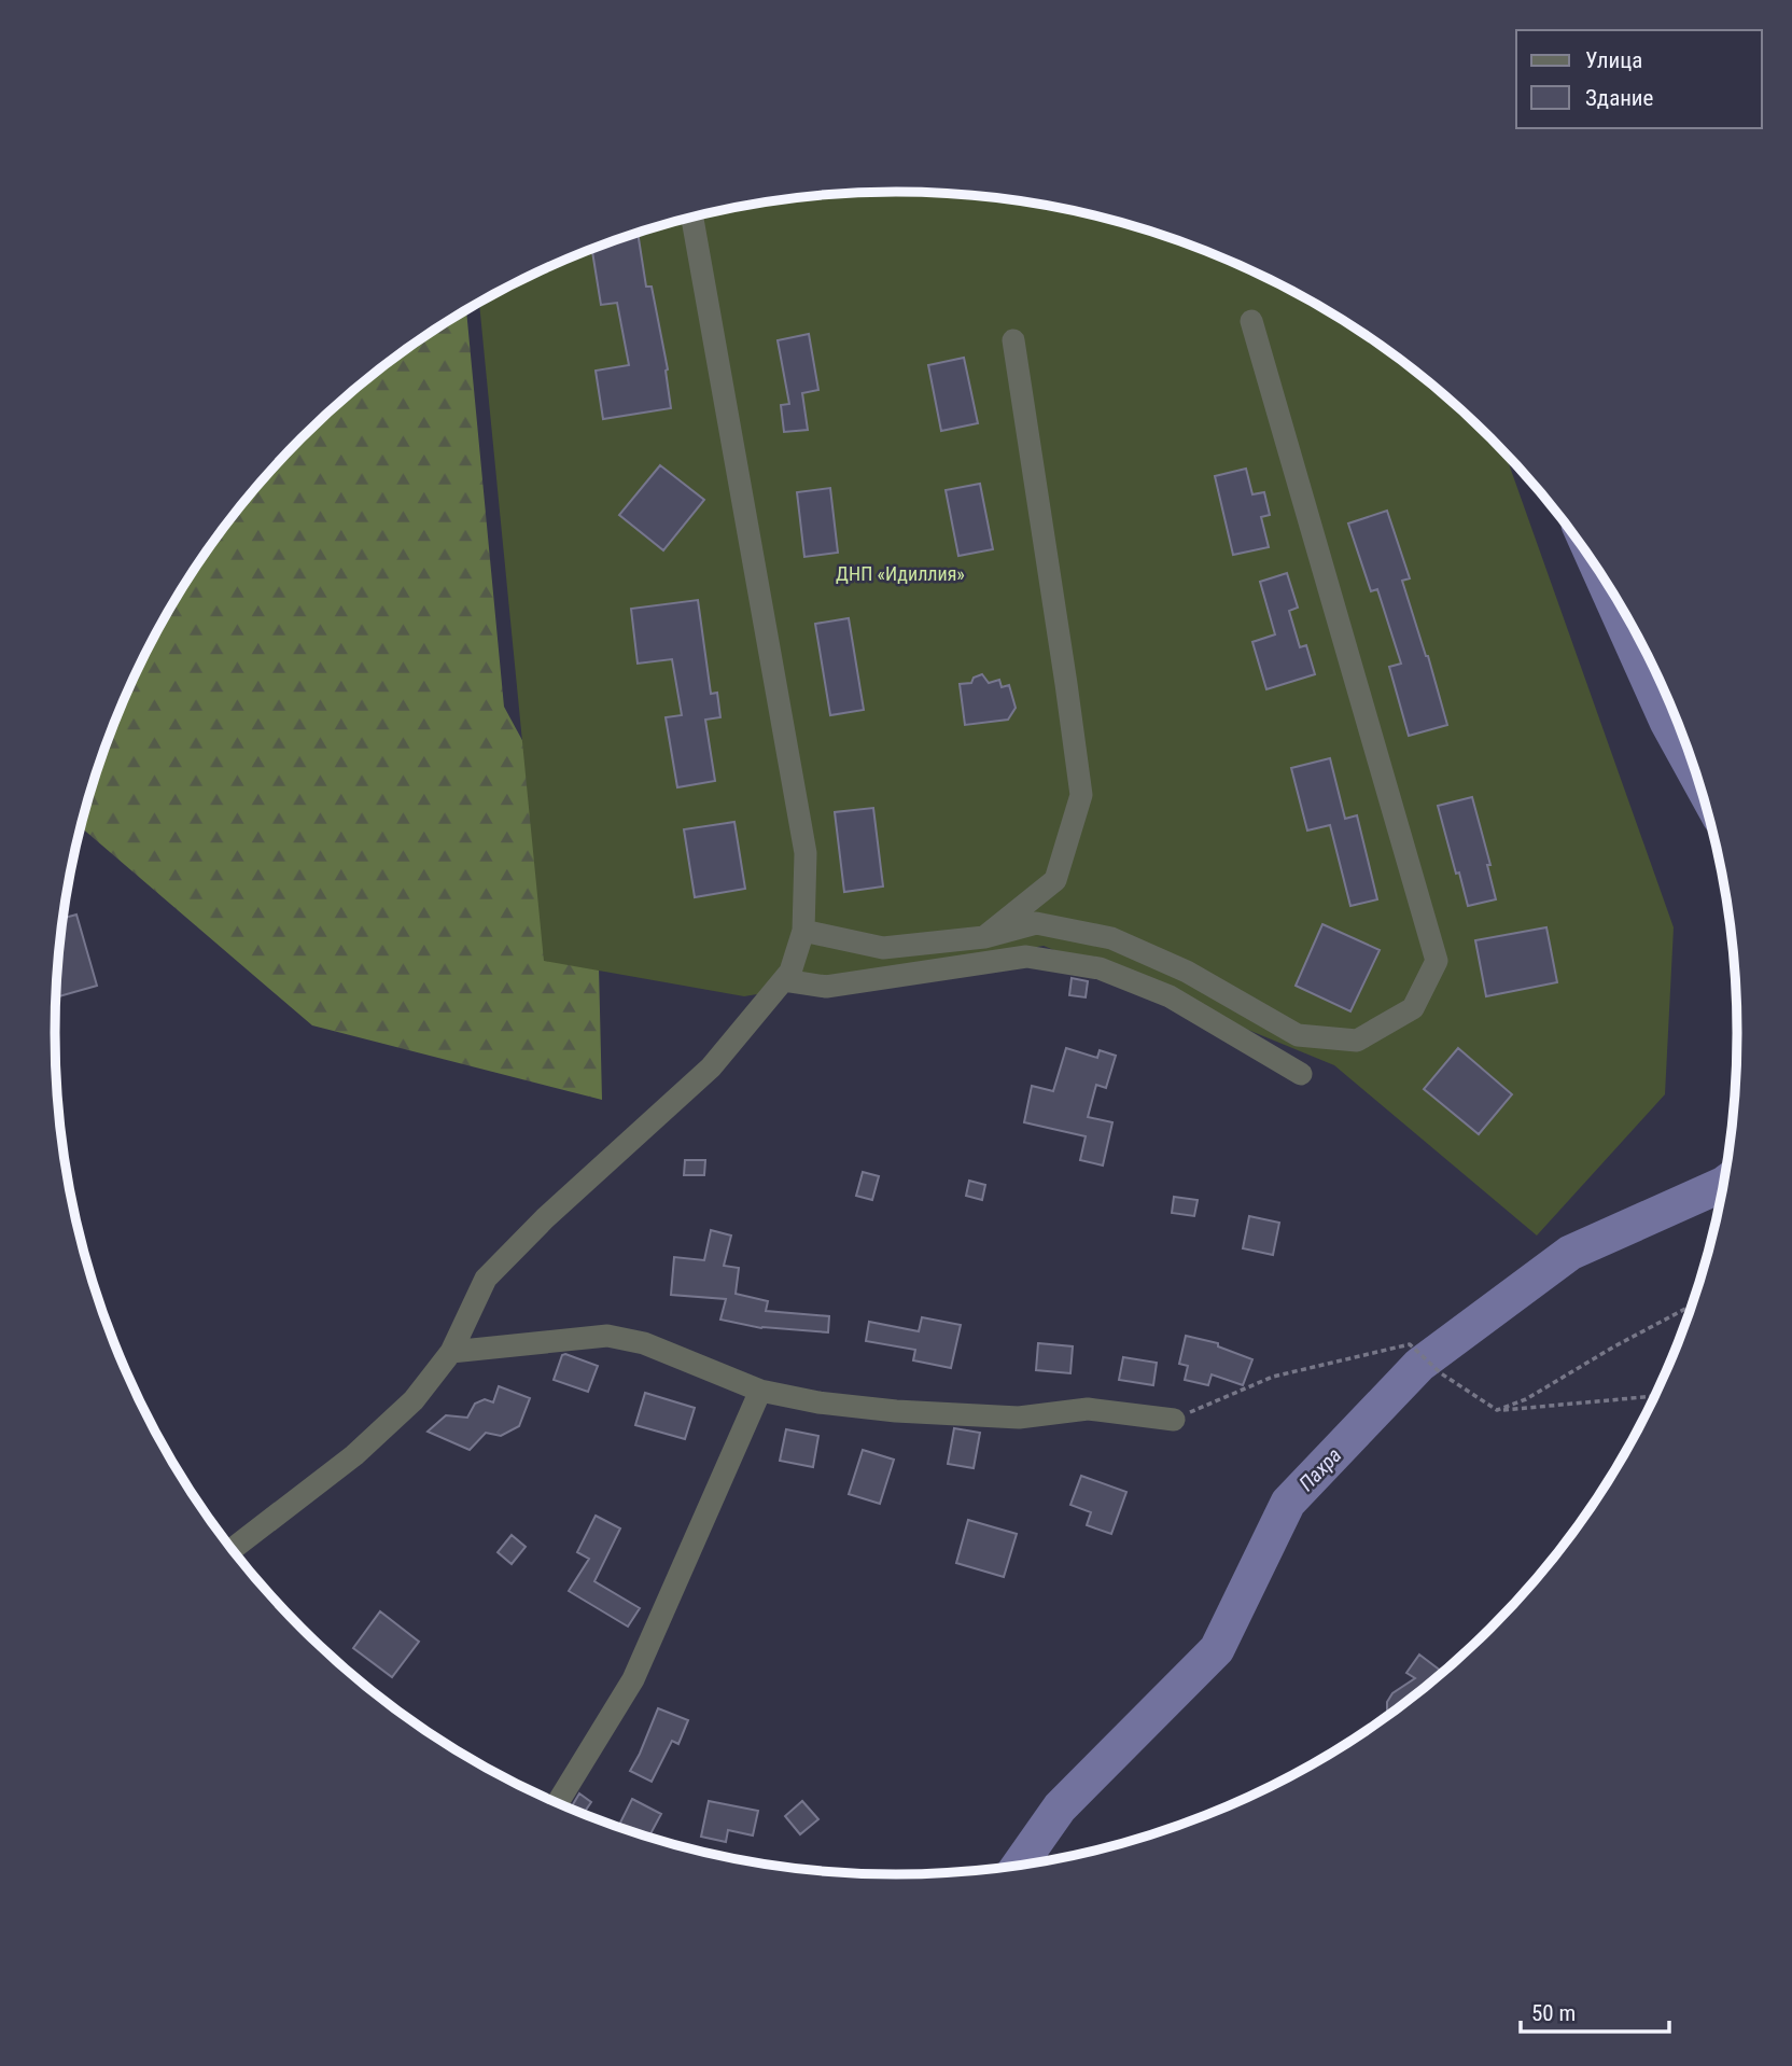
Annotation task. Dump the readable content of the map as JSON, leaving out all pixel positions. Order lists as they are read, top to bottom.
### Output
{
  "water": ["Пахра"],
  "parks": ["ДНП «Идиллия»"],
  "legend": ["Улица", "Здание"],
  "scale_bar": "50 m"
}
